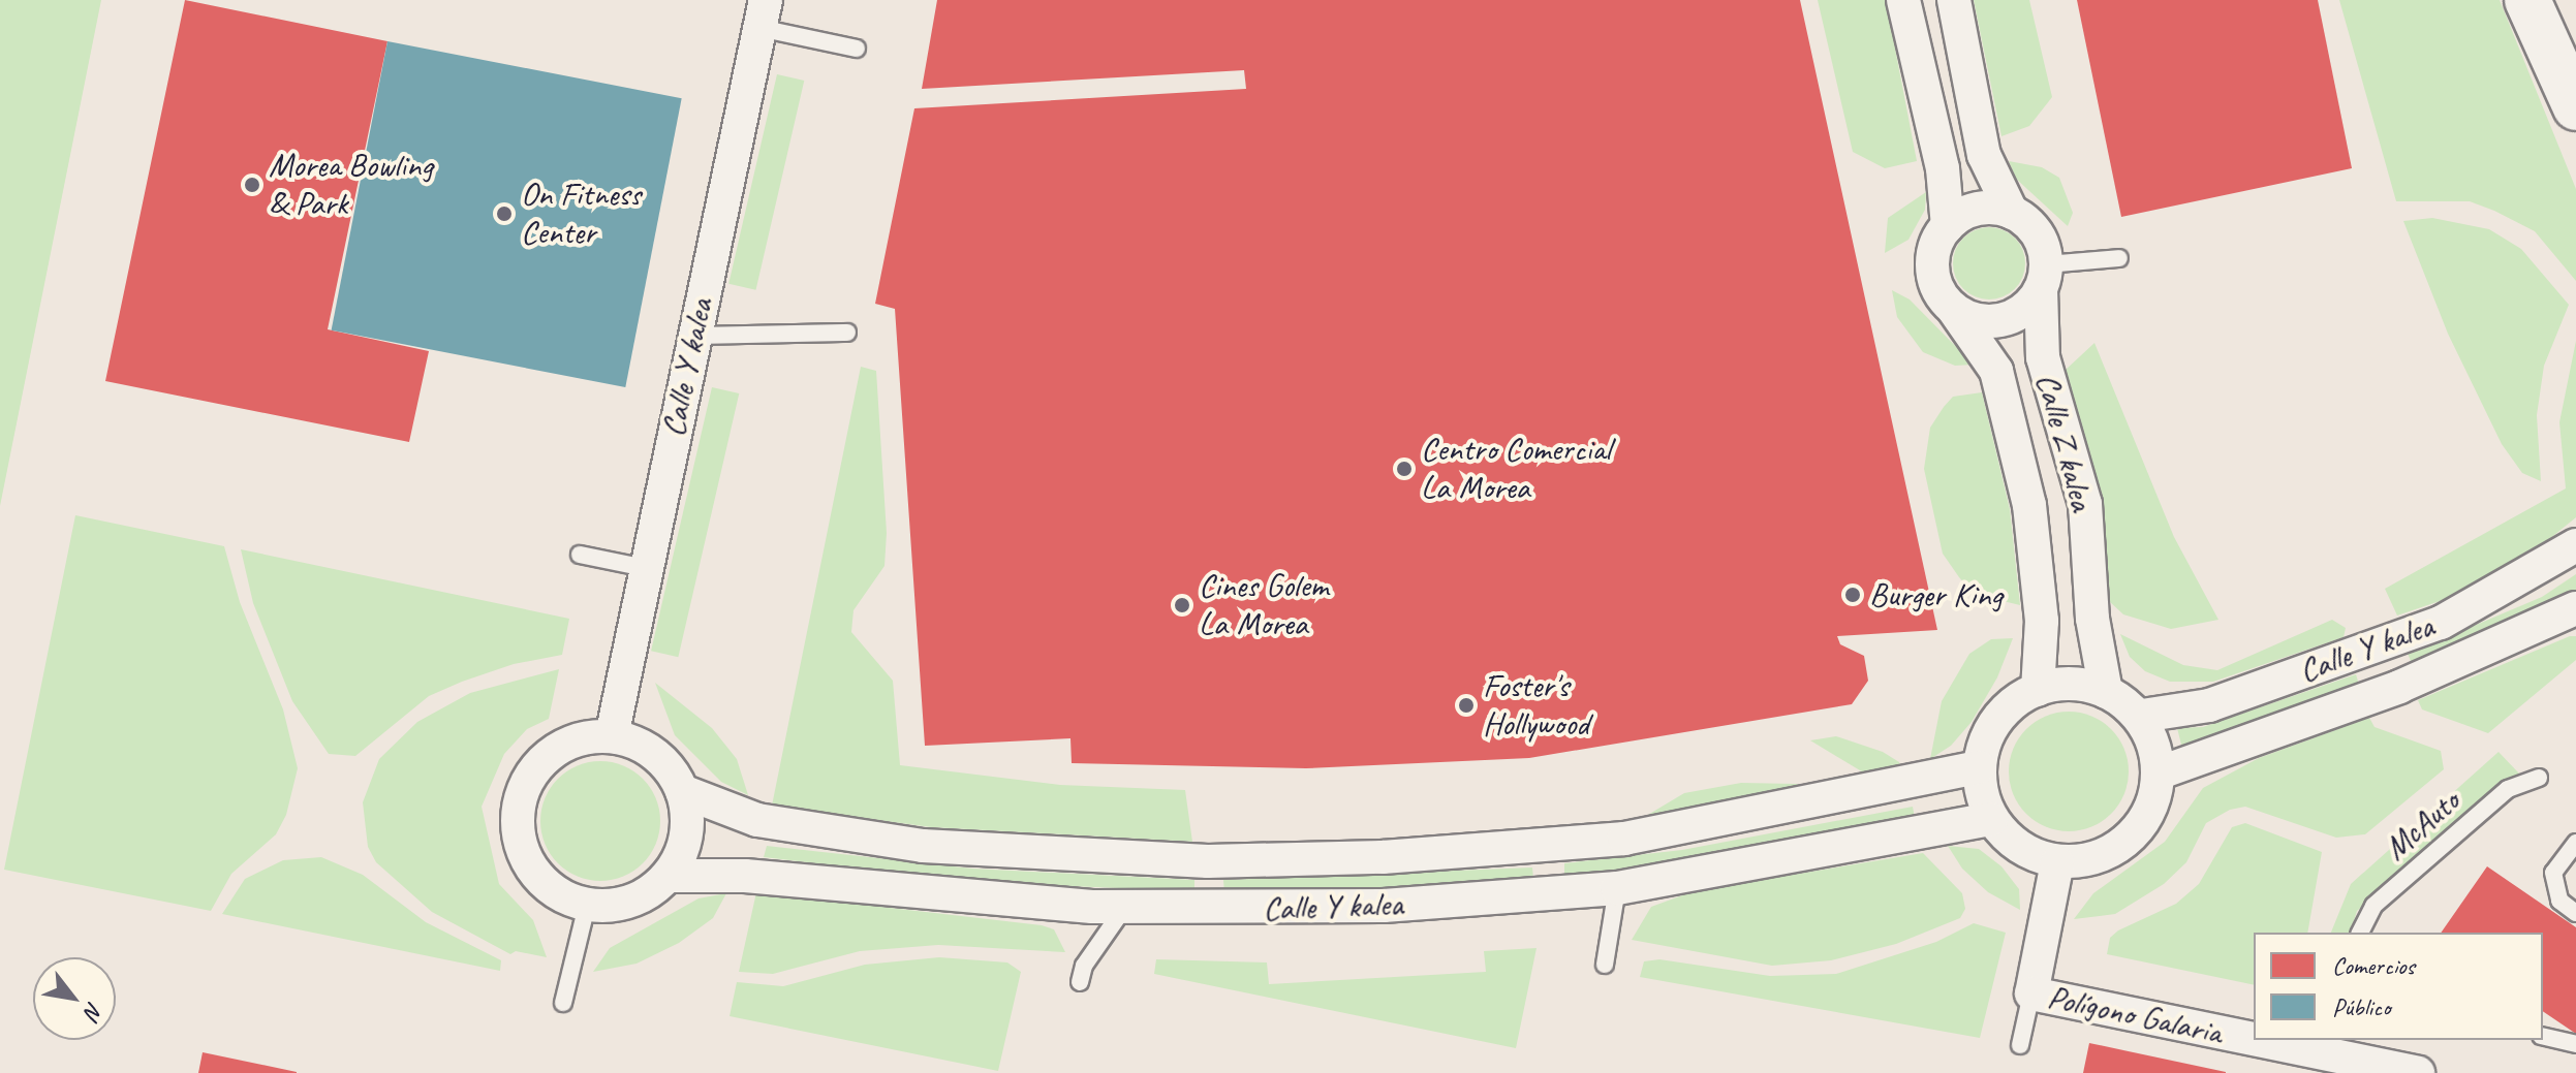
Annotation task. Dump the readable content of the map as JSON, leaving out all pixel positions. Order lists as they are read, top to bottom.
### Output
{
  "streets": {
    "street": ["Calle Y kalea", "Calle Z kalea", "Polígono Galaria"],
    "lane": ["McAuto"]
  },
  "crossings": [
    ["Calle Y kalea", "Calle Z kalea"],
    ["Calle Y kalea", "Polígono Galaria"],
    ["Calle Z kalea", "Polígono Galaria"]
  ],
  "places": [
    "Morea Bowling & Park",
    "On Fitness Center",
    "Centro Comercial La Morea",
    "Burger King",
    "Cines Golem La Morea",
    "Foster's Hollywood"
  ],
  "legend": ["Comercios", "Público"],
  "north": "bottom right"
}
